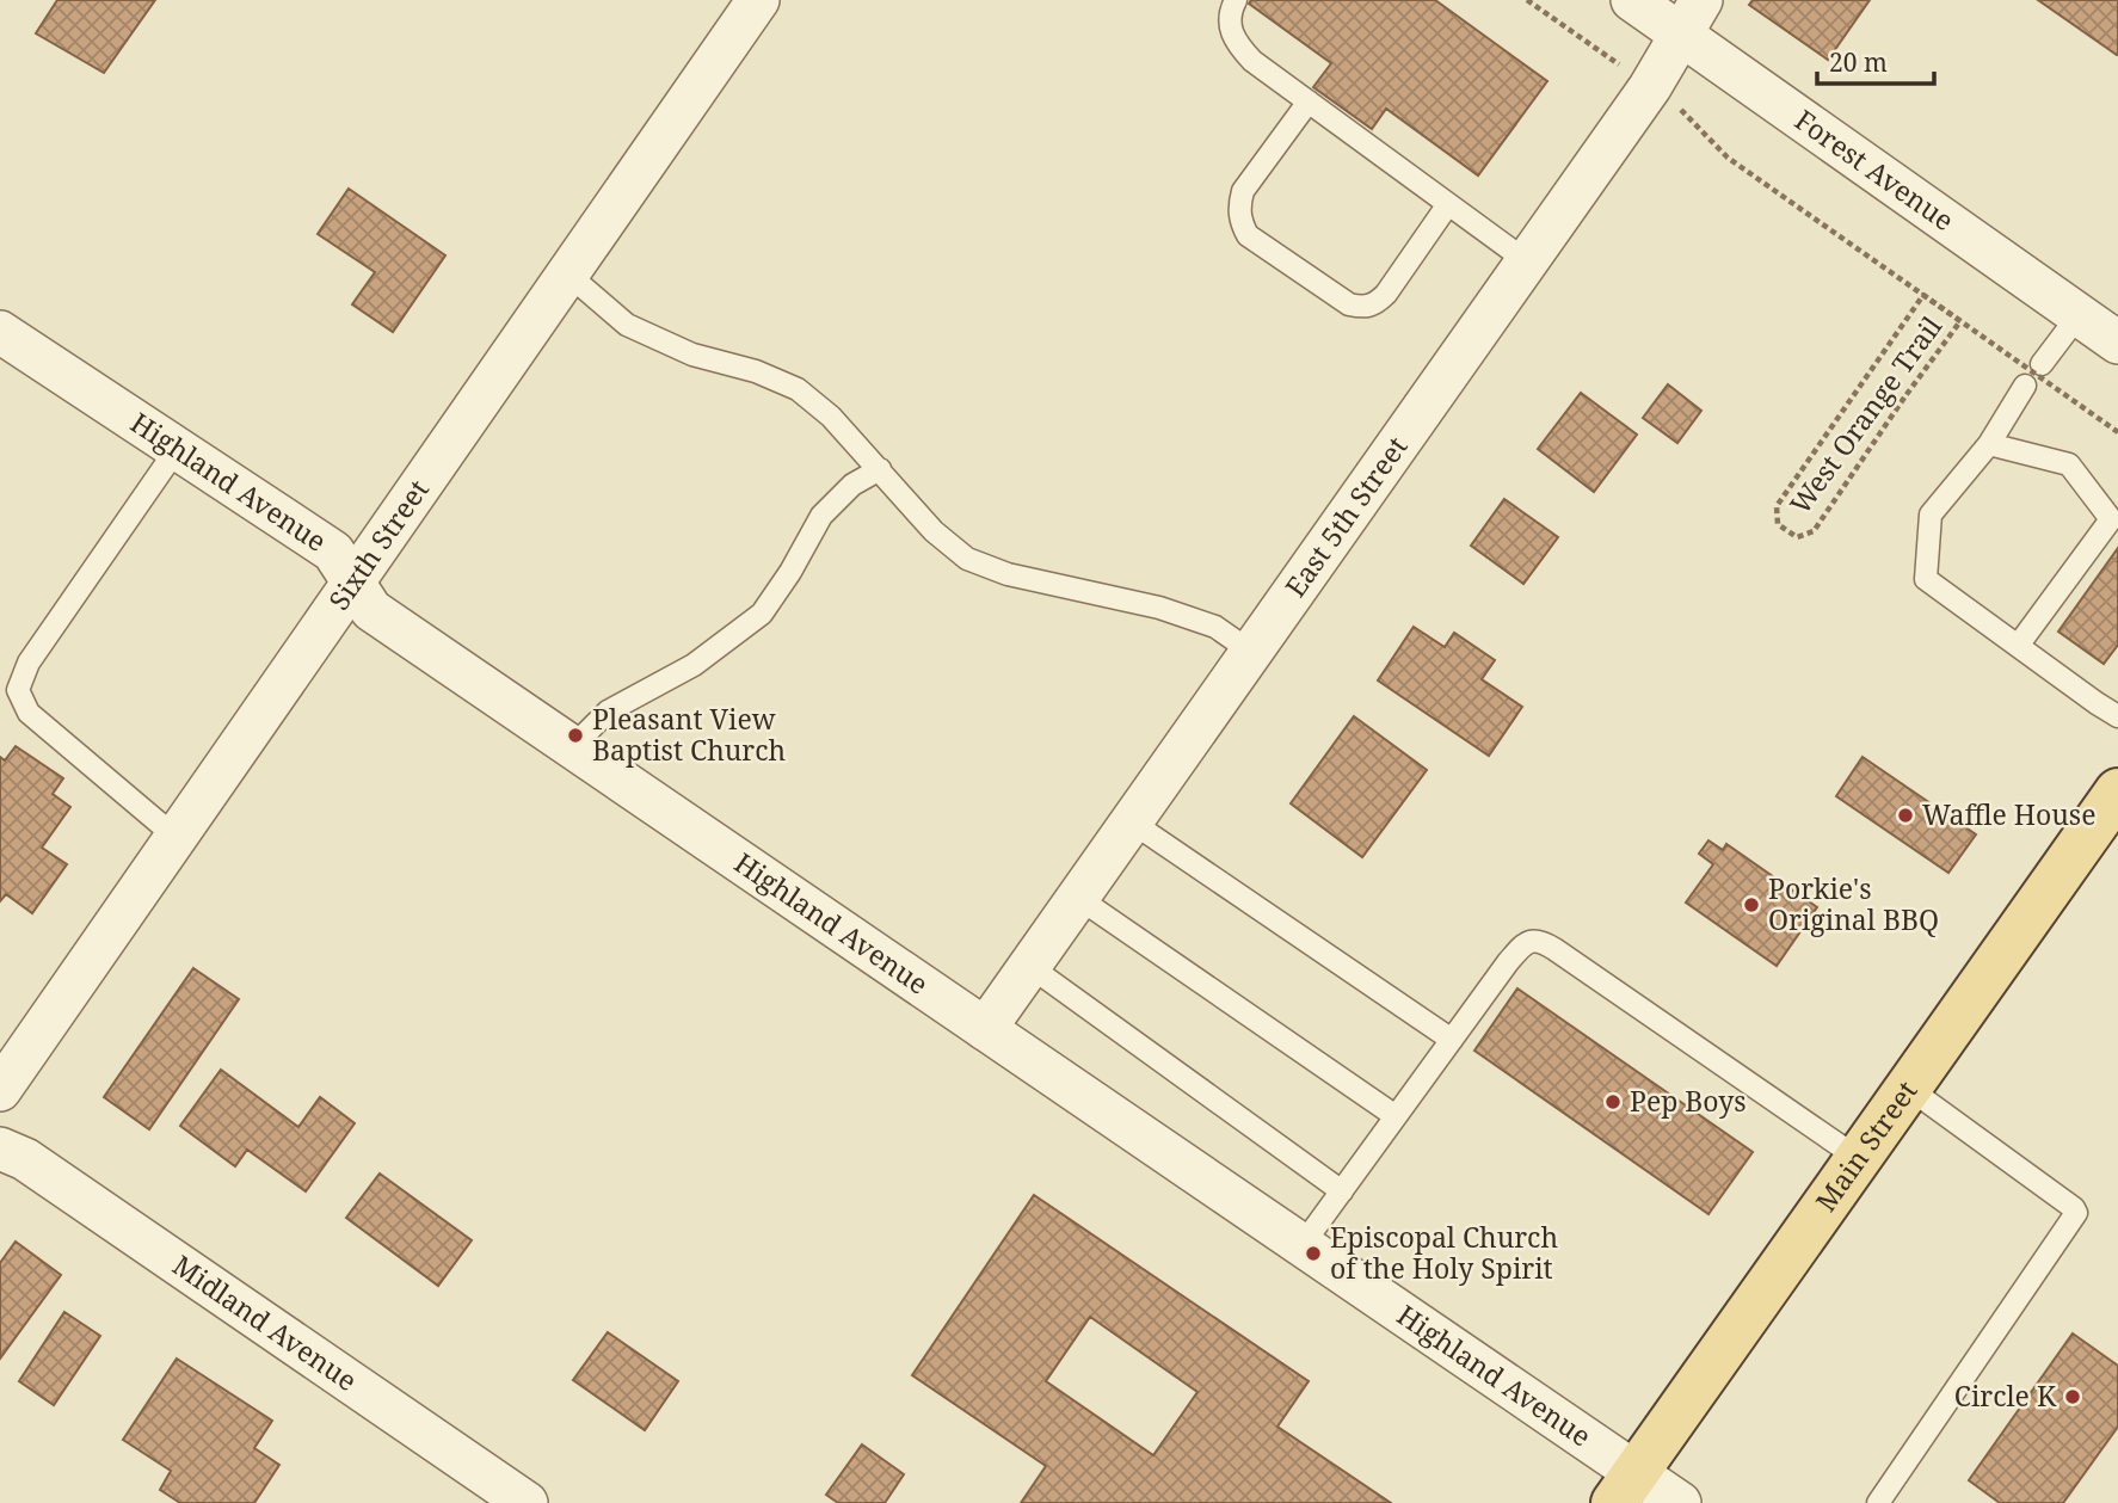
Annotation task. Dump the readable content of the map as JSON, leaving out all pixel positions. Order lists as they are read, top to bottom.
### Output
{
  "streets": {
    "main road": ["Main Street"],
    "street": [
      "Forest Avenue",
      "Highland Avenue",
      "East 5th Street",
      "Sixth Street",
      "Midland Avenue"
    ],
    "path": ["West Orange Trail"]
  },
  "crossings": [
    ["Forest Avenue", "East 5th Street"],
    ["West Orange Trail", "East 5th Street"],
    ["Highland Avenue", "East 5th Street"],
    ["Highland Avenue", "Sixth Street"],
    ["Highland Avenue", "Main Street"]
  ],
  "places": [
    "Pleasant View Baptist Church",
    "Waffle House",
    "Porkie's Original BBQ",
    "Pep Boys",
    "Episcopal Church of the Holy Spirit",
    "Circle K"
  ],
  "scale_bar": "20 m"
}
